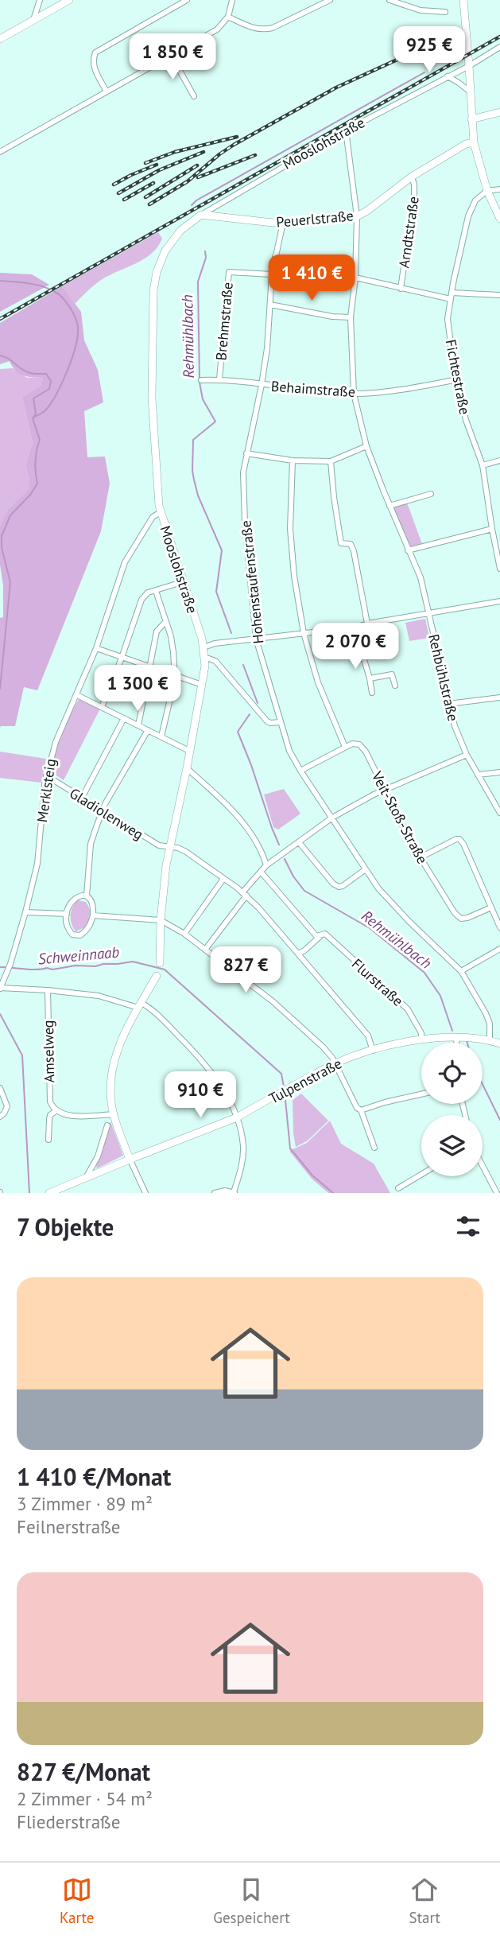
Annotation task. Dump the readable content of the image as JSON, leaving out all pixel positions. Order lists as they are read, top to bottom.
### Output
{
  "streets": {
    "street": [
      "Mooslohstraße",
      "Peuerlstraße",
      "Arndtstraße",
      "Brehmstraße",
      "Fichtestraße",
      "Behaimstraße",
      "Hohenstaufenstraße",
      "Rehbühlstraße",
      "Merklsteig",
      "Gladiolenweg",
      "Veit-Stoß-Straße",
      "Flurstraße",
      "Amselweg",
      "Tulpenstraße"
    ]
  },
  "crossings": [
    ["Mooslohstraße", "Peuerlstraße"],
    ["Mooslohstraße", "Rehbühlstraße"],
    ["Mooslohstraße", "Merklsteig"],
    ["Mooslohstraße", "Gladiolenweg"],
    ["Mooslohstraße", "Tulpenstraße"],
    ["Peuerlstraße", "Arndtstraße"],
    ["Peuerlstraße", "Hohenstaufenstraße"],
    ["Peuerlstraße", "Rehbühlstraße"],
    ["Brehmstraße", "Behaimstraße"],
    ["Brehmstraße", "Hohenstaufenstraße"],
    ["Fichtestraße", "Behaimstraße"],
    ["Behaimstraße", "Hohenstaufenstraße"],
    ["Behaimstraße", "Rehbühlstraße"],
    ["Hohenstaufenstraße", "Tulpenstraße"],
    ["Merklsteig", "Gladiolenweg"],
    ["Gladiolenweg", "Tulpenstraße"],
    ["Flurstraße", "Tulpenstraße"]
  ],
  "water": ["Rehmühlbach", "Schweinnaab"],
  "page": {
    "price": [
      "925 €",
      "1 850 €",
      "1 410 €",
      "2 070 €",
      "1 300 €",
      "827 €",
      "910 €"
    ],
    "heading": "7 Objekte",
    "list": [
      {
        "name": "1 410 €/Monat",
        "note": "3 Zimmer · 89 m² · Feilnerstraße"
      },
      {
        "name": "827 €/Monat",
        "note": "2 Zimmer · 54 m² · Fliederstraße"
      }
    ],
    "tabs": ["Karte", "Gespeichert", "Start"]
  }
}
